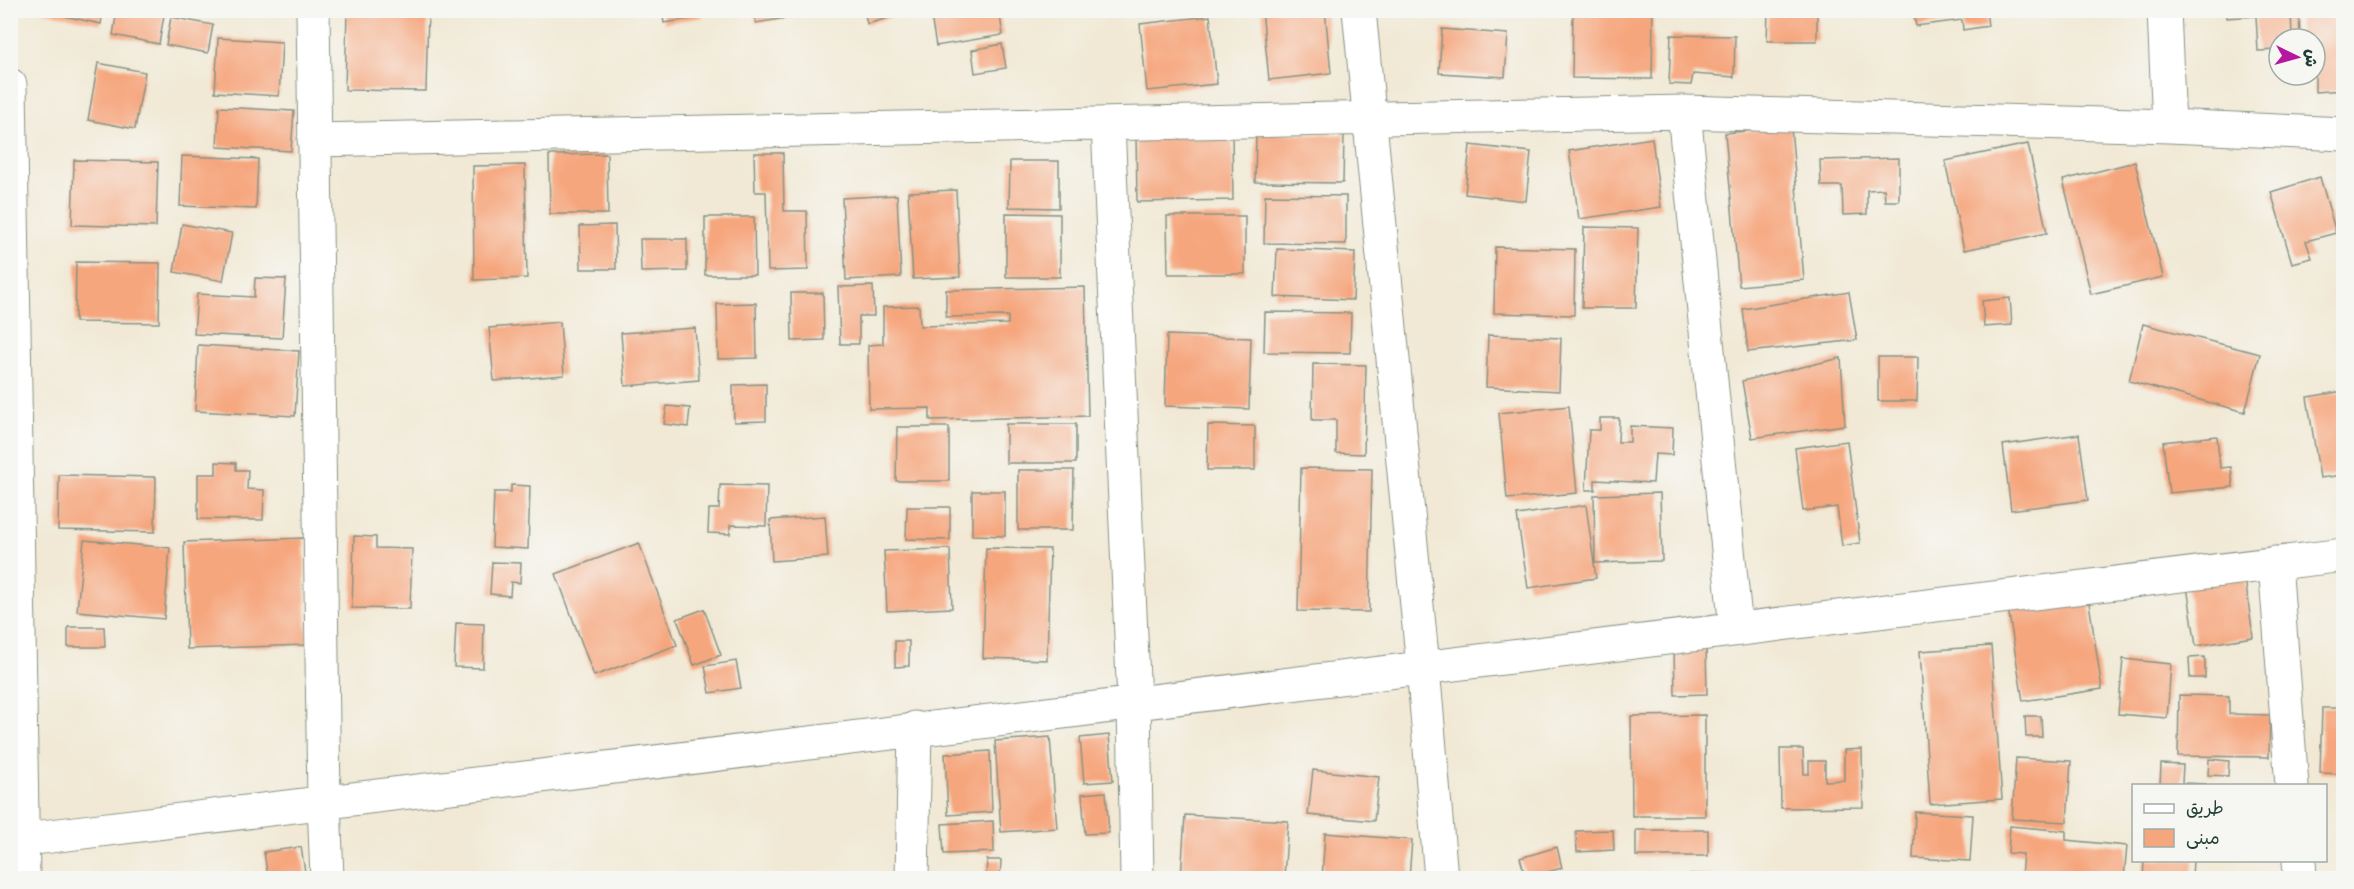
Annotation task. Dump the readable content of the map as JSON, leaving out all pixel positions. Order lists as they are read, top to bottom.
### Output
{
  "legend": ["طريق", "مبنى"],
  "north": "right"
}
